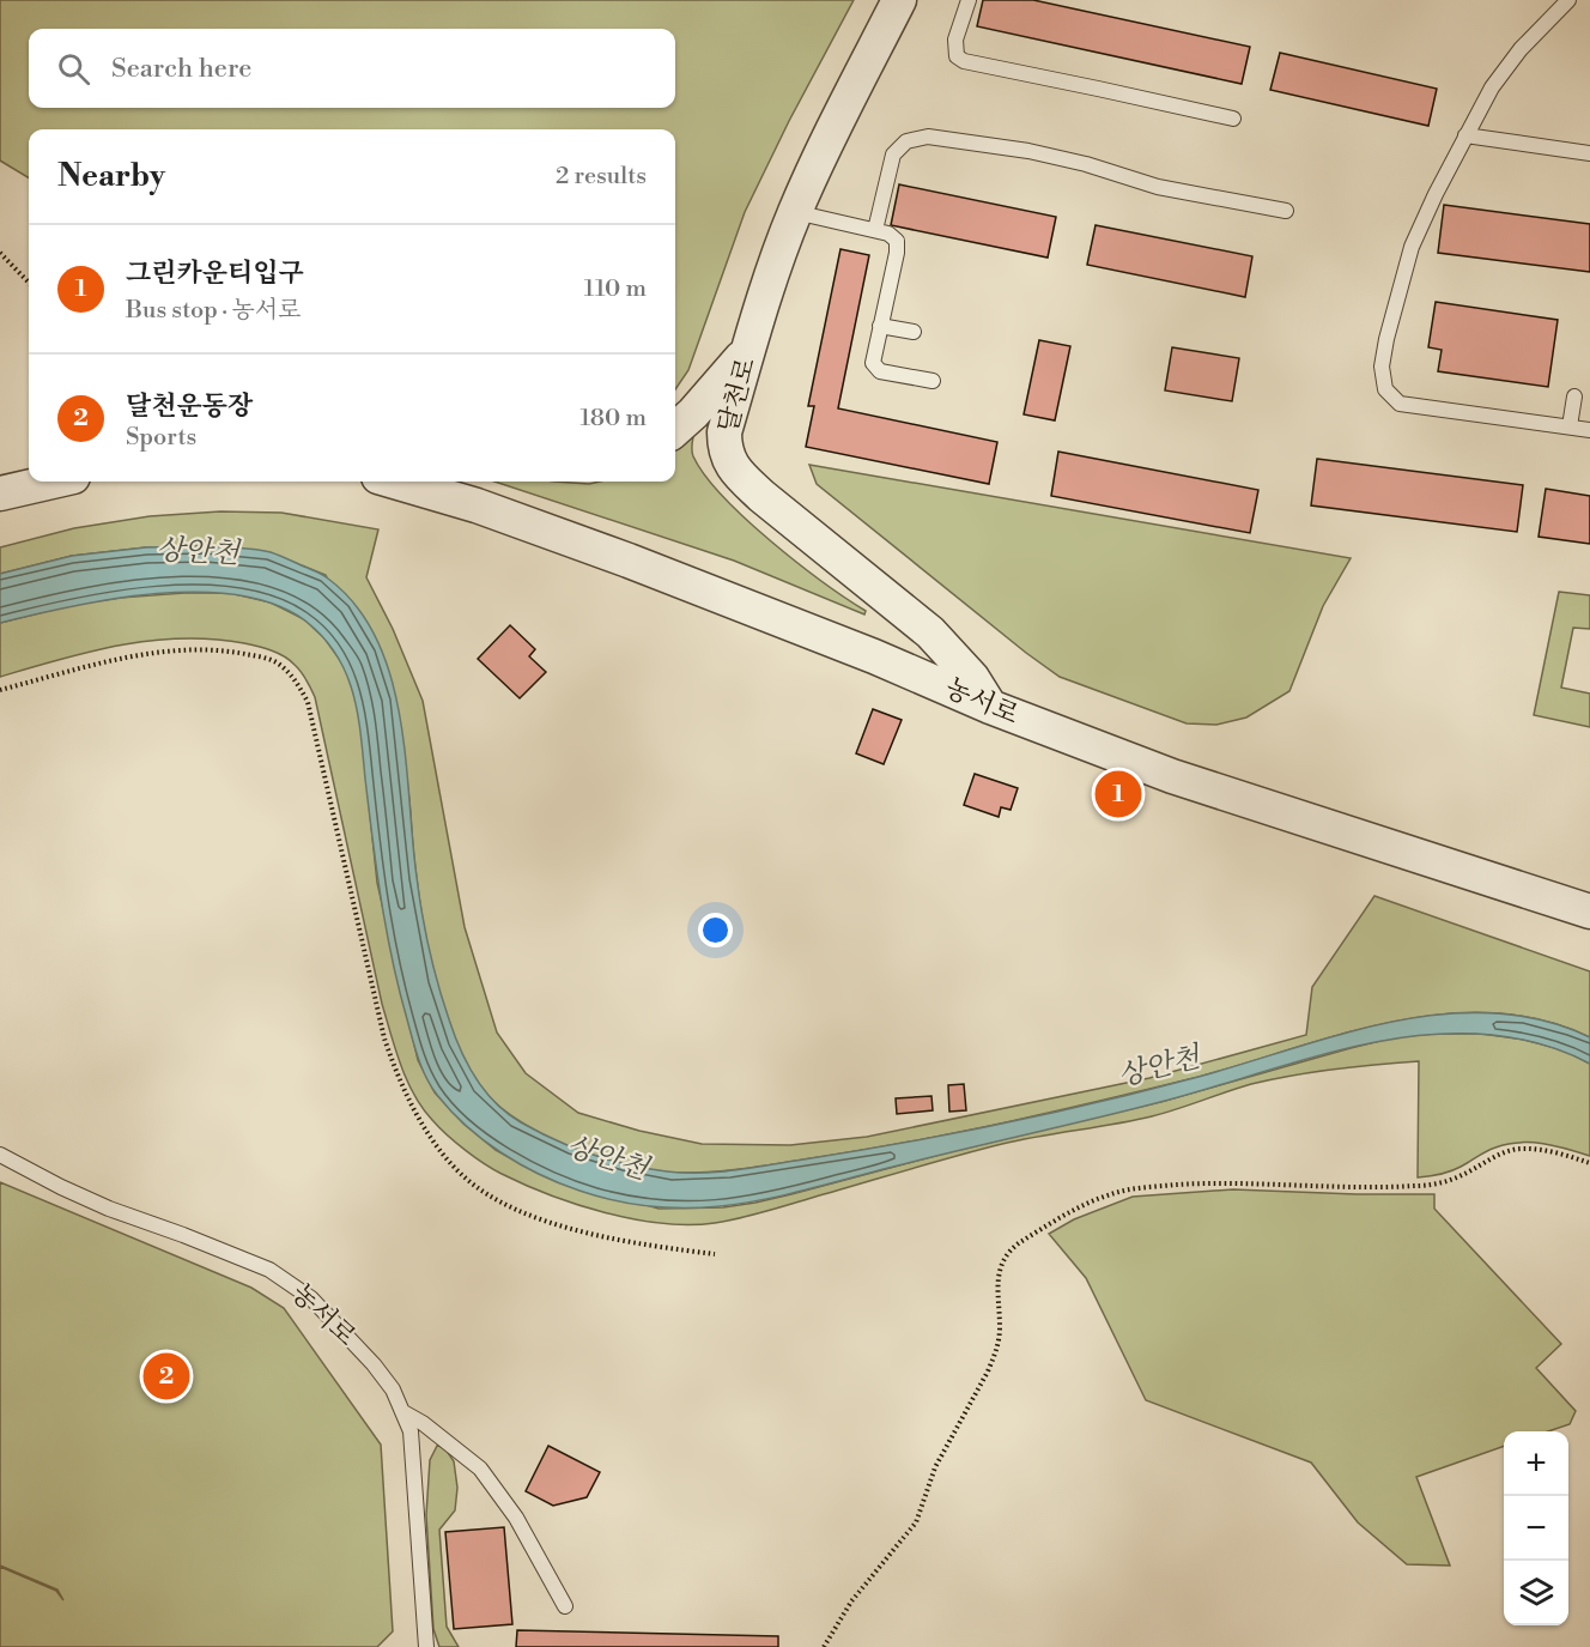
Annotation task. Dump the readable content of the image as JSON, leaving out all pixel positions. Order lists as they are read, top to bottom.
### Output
{
  "streets": {
    "street": ["달천로", "농서로"]
  },
  "crossings": [
    ["달천로", "농서로"]
  ],
  "water": ["상안천"],
  "page": {
    "search": "Search here",
    "heading": ["Nearby", "2 results"],
    "list": [
      {
        "mark": "1",
        "name": "그린카운티입구",
        "note": "Bus stop · 농서로",
        "value": "110 m"
      },
      {
        "mark": "2",
        "name": "달천운동장",
        "note": "Sports",
        "value": "180 m"
      }
    ],
    "pins": ["1", "2"],
    "map_buttons": ["+", "−"]
  }
}
